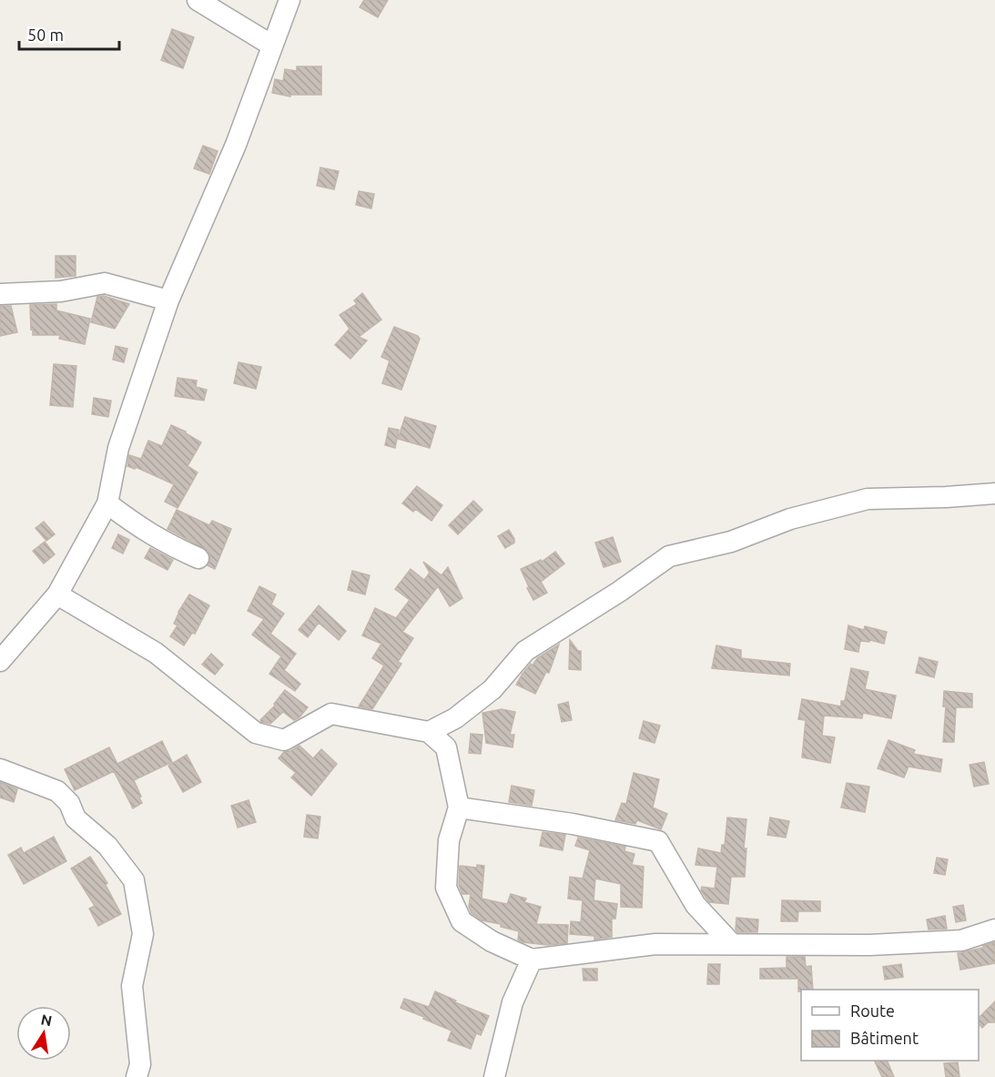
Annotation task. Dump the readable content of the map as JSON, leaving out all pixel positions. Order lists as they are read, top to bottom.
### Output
{
  "legend": ["Route", "Bâtiment"],
  "scale_bar": "50 m",
  "north": "top"
}
